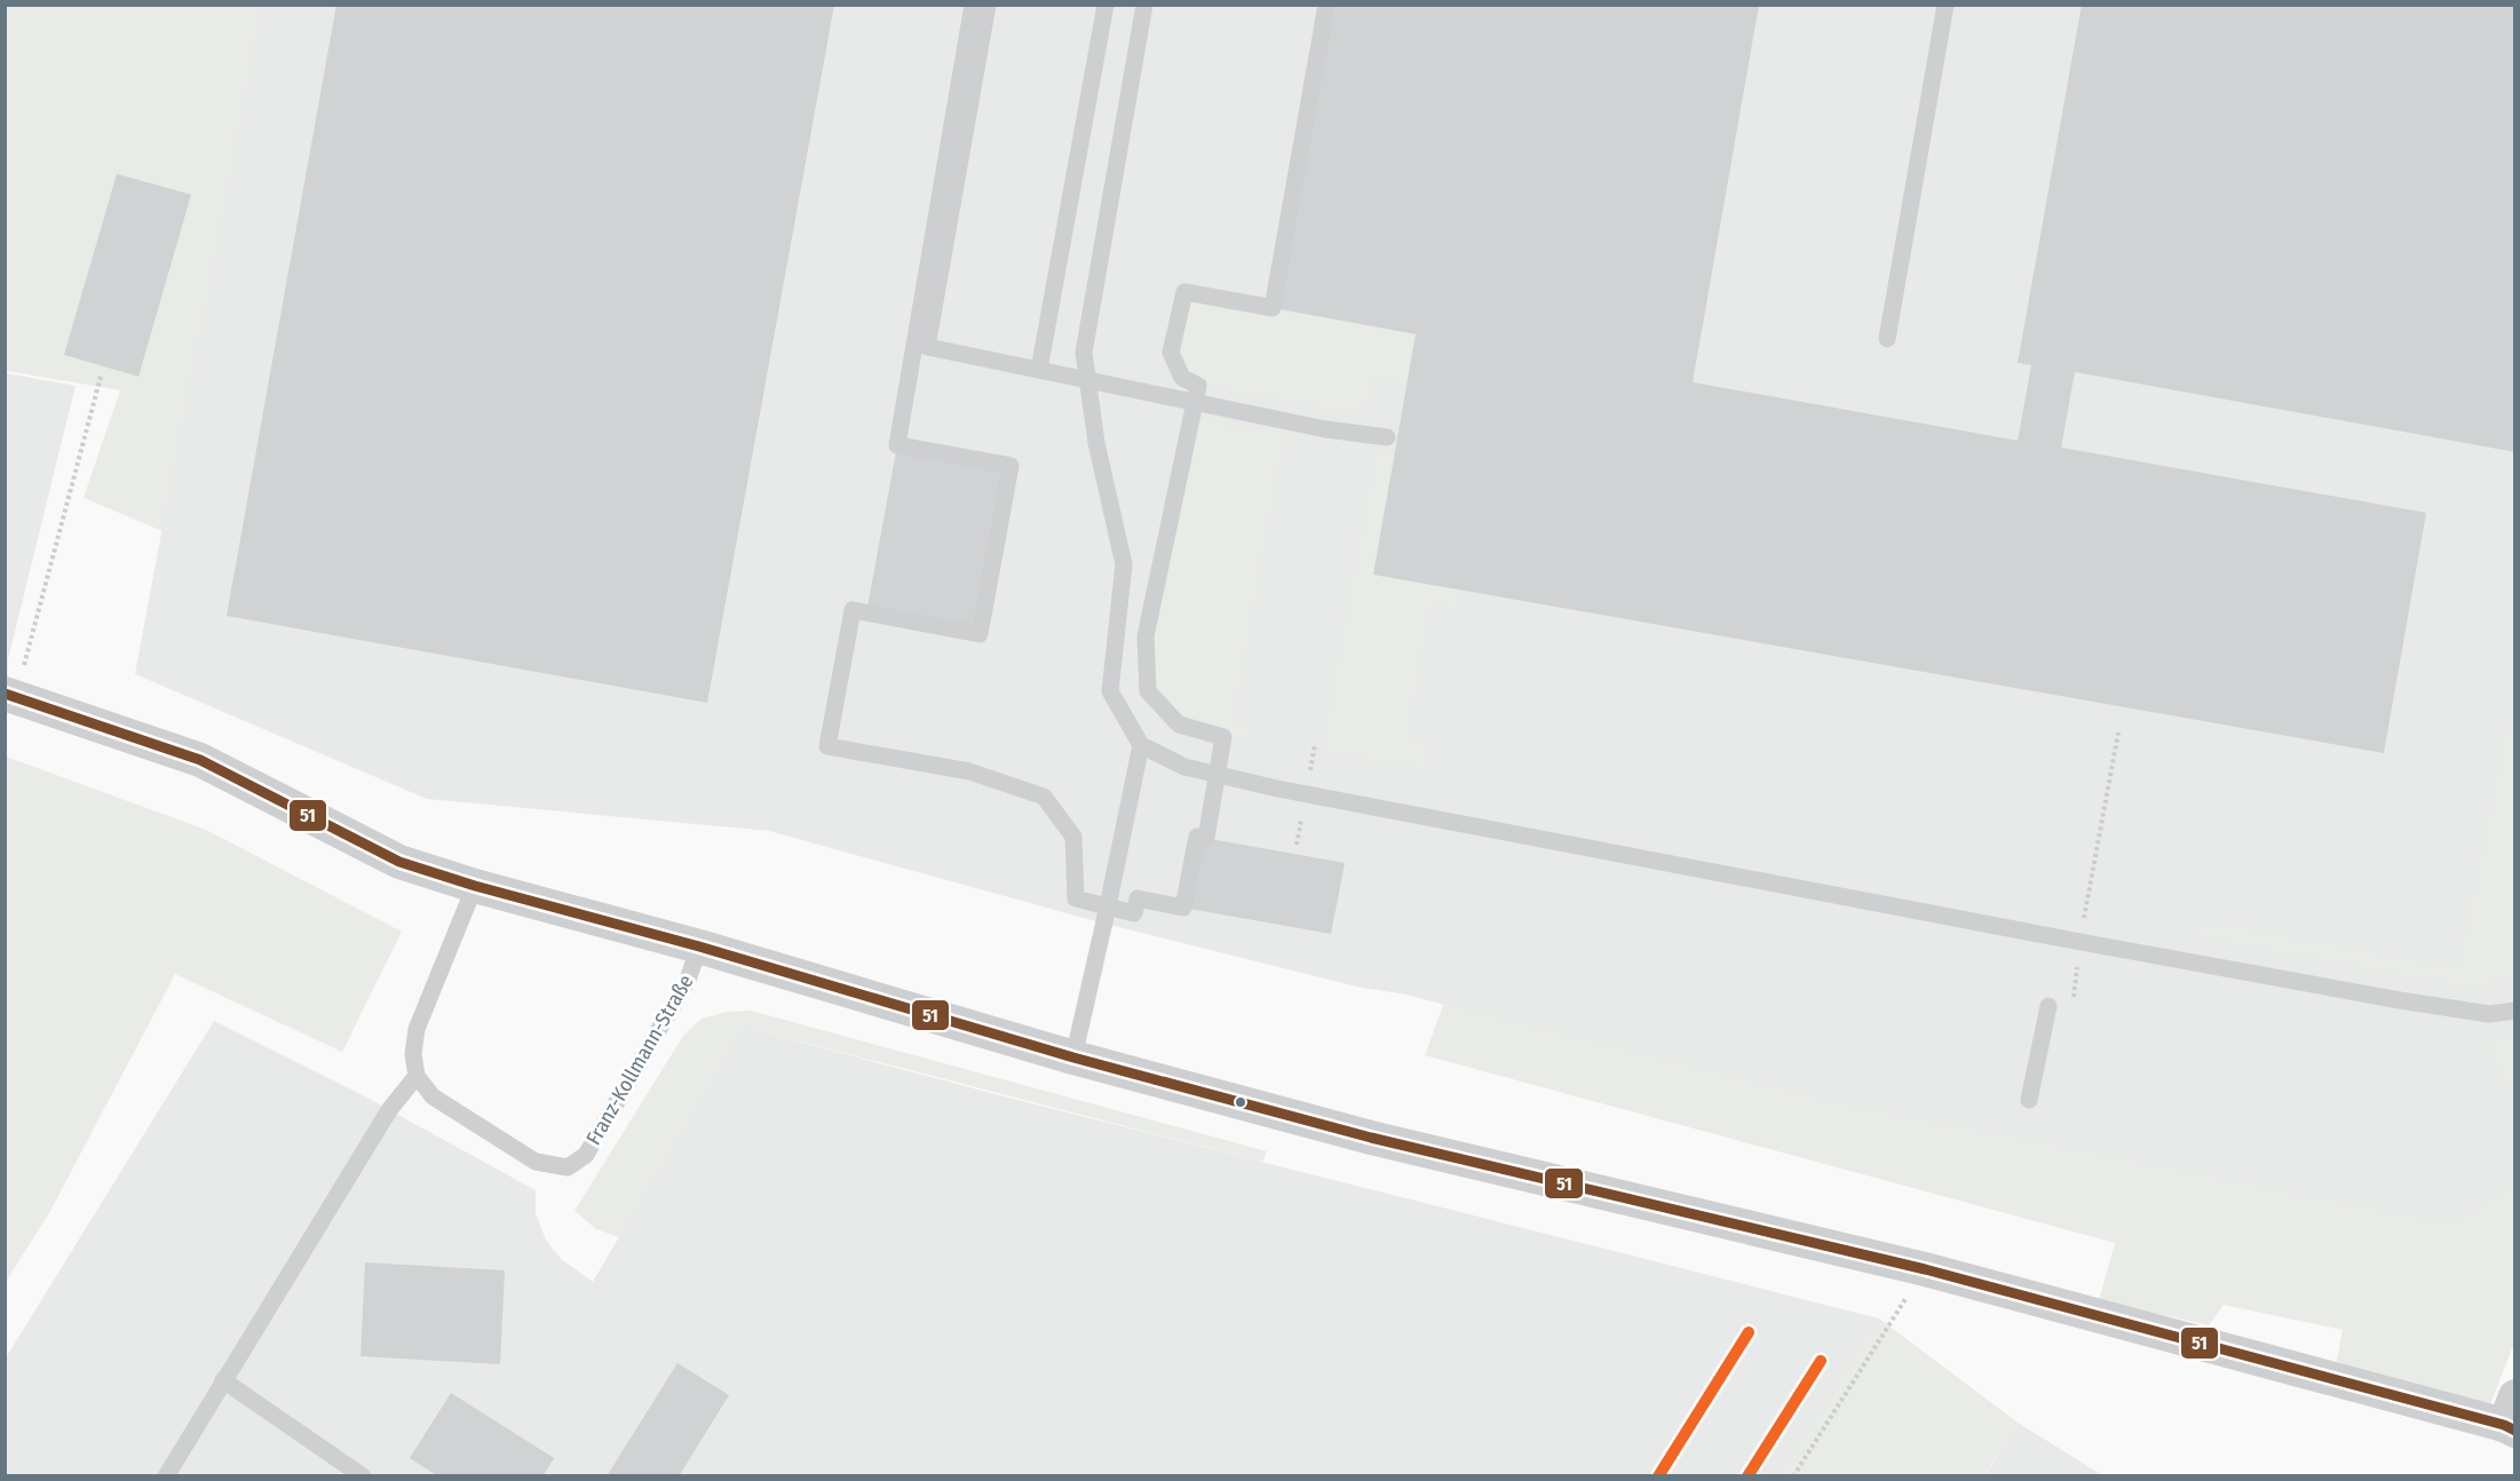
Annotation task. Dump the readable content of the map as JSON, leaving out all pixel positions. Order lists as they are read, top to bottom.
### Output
{
  "streets": {
    "street": ["Franz-Kollmann-Straße"]
  },
  "lines": ["transit line 51"]
}
